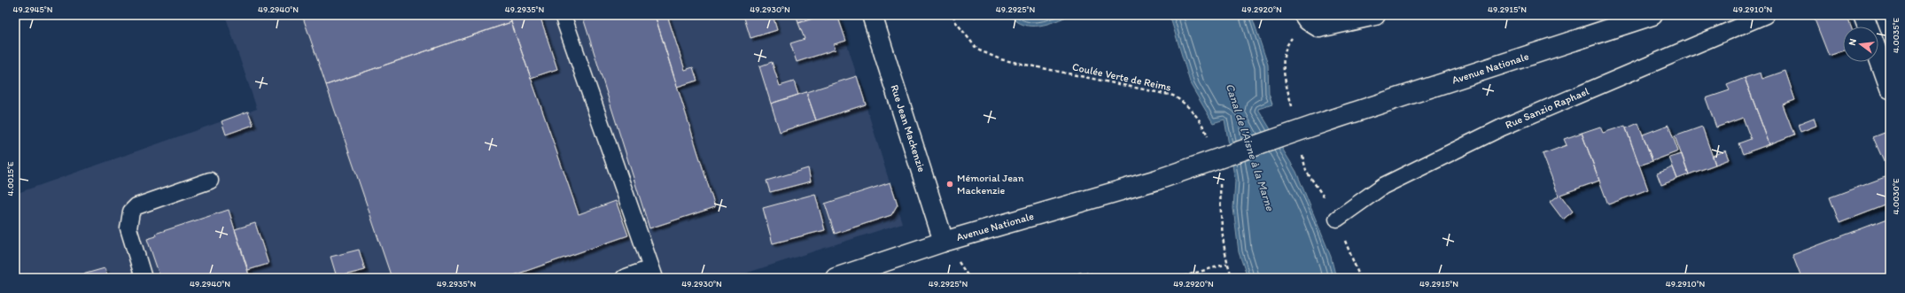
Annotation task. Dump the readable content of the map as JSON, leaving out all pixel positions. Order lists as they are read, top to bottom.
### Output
{
  "streets": {
    "main road": ["Avenue Nationale", "Rue Jean Mackenzie"],
    "lane": ["Rue Sanzio Raphael"],
    "path": ["Coulée Verte de Reims"]
  },
  "crossings": [
    ["Avenue Nationale", "Rue Jean Mackenzie"]
  ],
  "water": ["Canal de l'Aisne à la Marne"],
  "places": ["Mémorial Jean Mackenzie"],
  "north": "left",
  "coordinates": [
    "49.2945°N",
    "49.2940°N",
    "49.2935°N",
    "49.2930°N",
    "49.2925°N",
    "49.2920°N",
    "49.2915°N",
    "49.2910°N",
    "4.0035°E",
    "4.0015°E",
    "4.0030°E"
  ]
}
